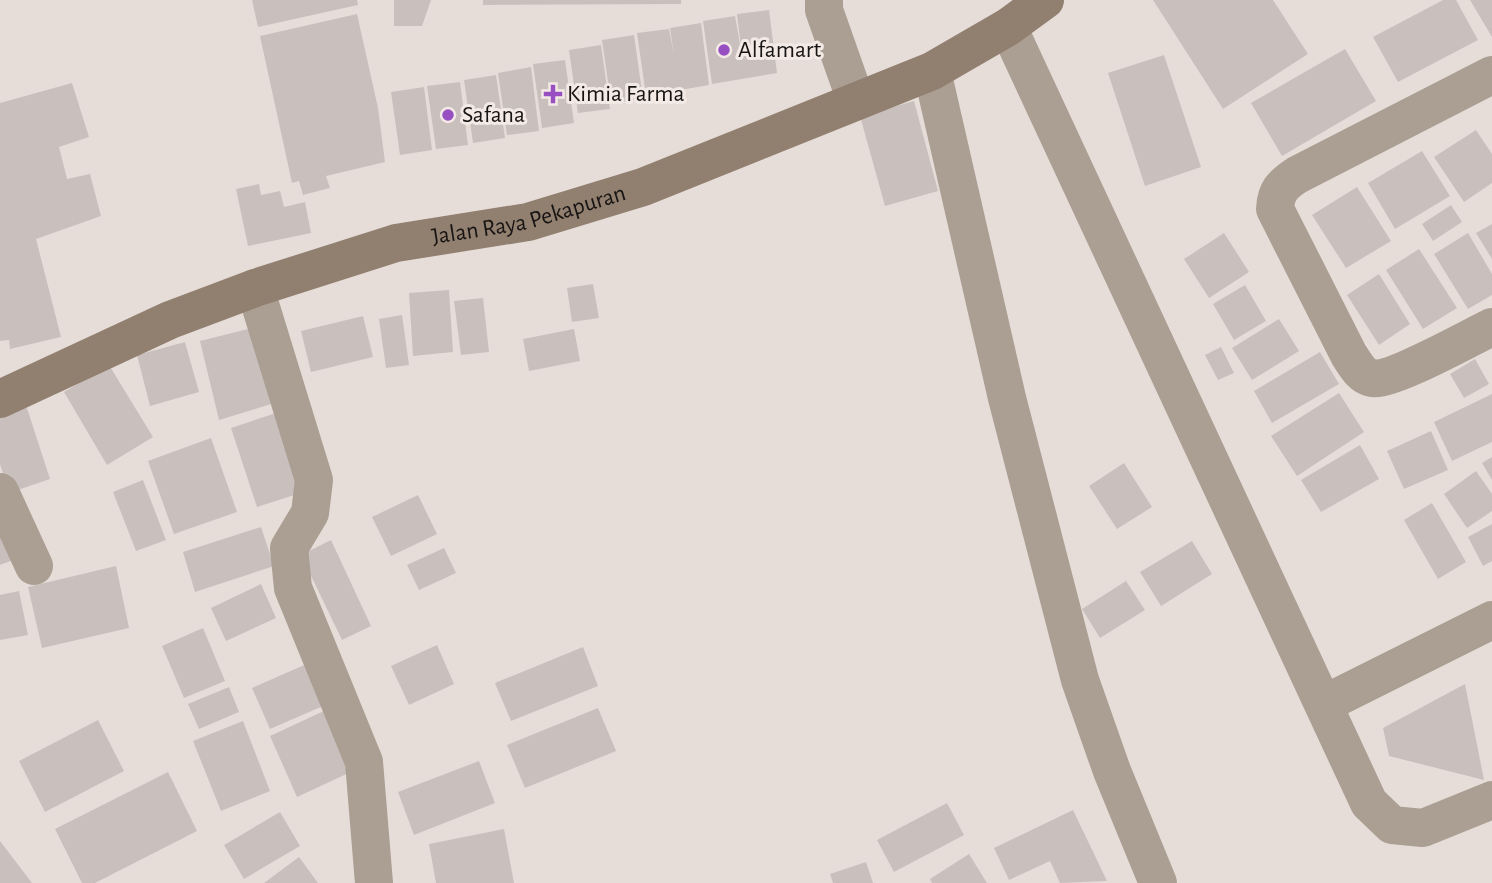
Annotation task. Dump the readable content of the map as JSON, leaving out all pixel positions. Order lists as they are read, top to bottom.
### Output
{
  "streets": {
    "main road": ["Jalan Raya Pekapuran"]
  },
  "places": {
    "other": ["Alfamart", "Safana"],
    "health": ["Kimia Farma"]
  }
}
